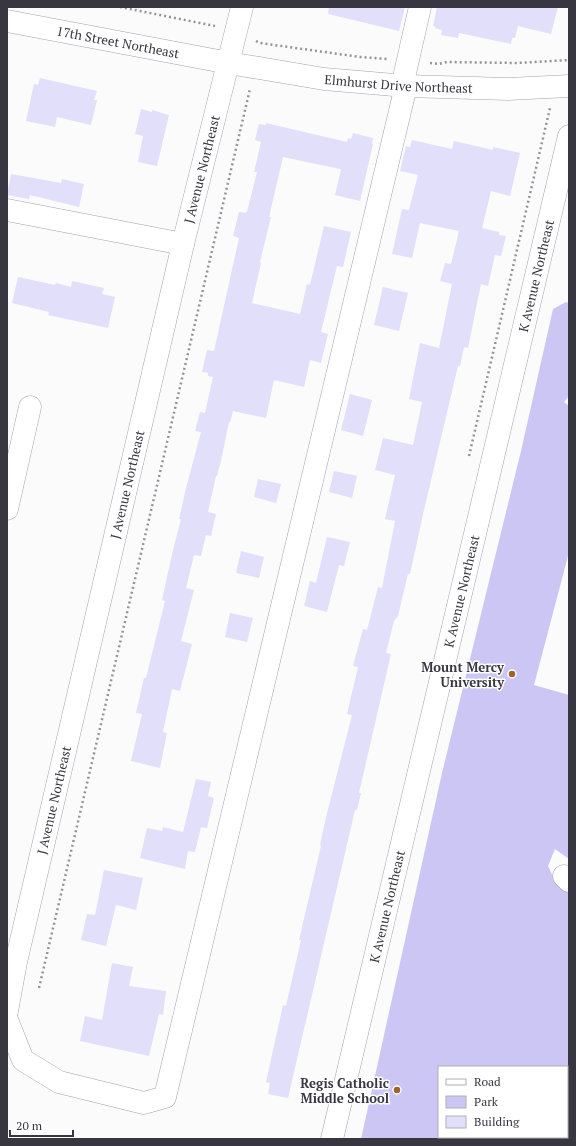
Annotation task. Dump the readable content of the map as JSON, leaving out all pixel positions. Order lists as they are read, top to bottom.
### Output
{
  "streets": {
    "street": [
      "17th Street Northeast",
      "Elmhurst Drive Northeast",
      "J Avenue Northeast",
      "K Avenue Northeast"
    ]
  },
  "crossings": [
    ["17th Street Northeast", "Elmhurst Drive Northeast"],
    ["17th Street Northeast", "J Avenue Northeast"],
    ["Elmhurst Drive Northeast", "J Avenue Northeast"]
  ],
  "places": ["Mount Mercy University", "Regis Catholic Middle School"],
  "legend": ["Road", "Park", "Building"],
  "scale_bar": "20 m"
}
